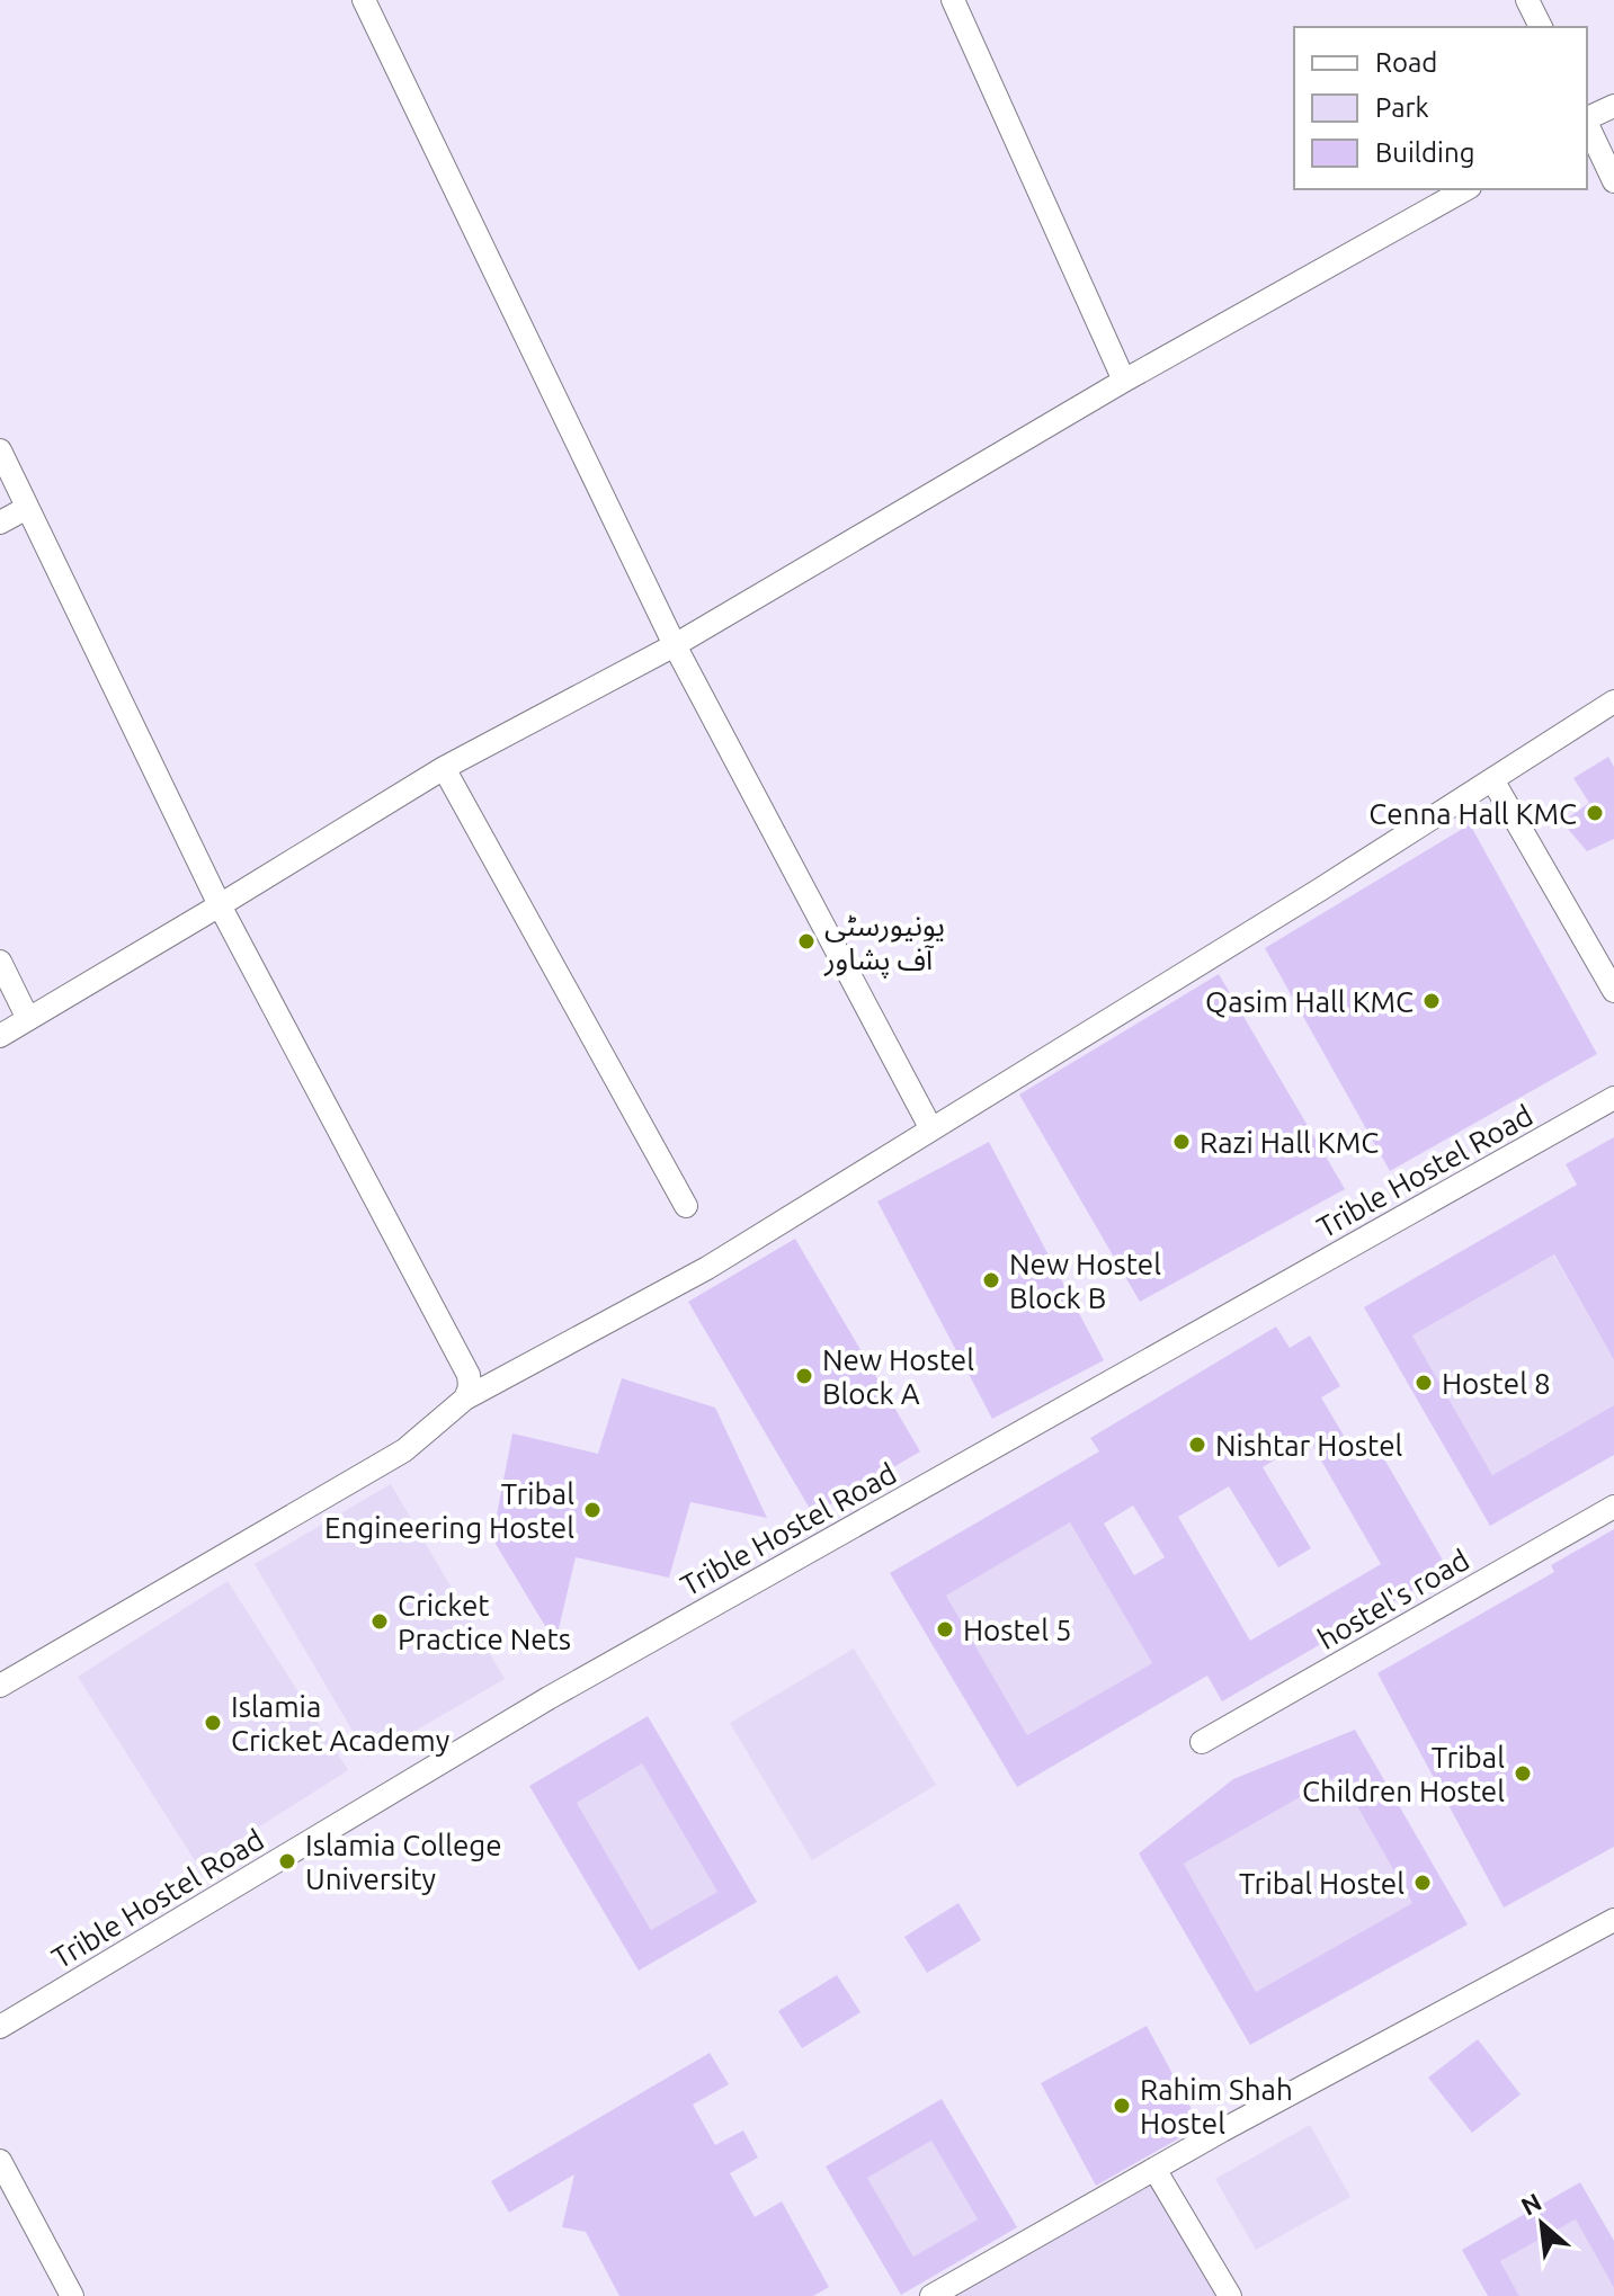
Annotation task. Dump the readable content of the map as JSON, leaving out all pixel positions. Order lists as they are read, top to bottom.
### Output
{
  "streets": {
    "street": ["Trible Hostel Road", "hostel's road"]
  },
  "places": [
    "Cenna Hall KMC",
    "یونیورسٹی آف پشاور",
    "Qasim Hall KMC",
    "Razi Hall KMC",
    "New Hostel Block B",
    "New Hostel Block A",
    "Hostel 8",
    "Nishtar Hostel",
    "Tribal Engineering Hostel",
    "Cricket Practice Nets",
    "Hostel 5",
    "Islamia Cricket Academy",
    "Tribal Children Hostel",
    "Islamia College University",
    "Tribal Hostel",
    "Rahim Shah Hostel"
  ],
  "legend": ["Road", "Park", "Building"],
  "north": "top left"
}
